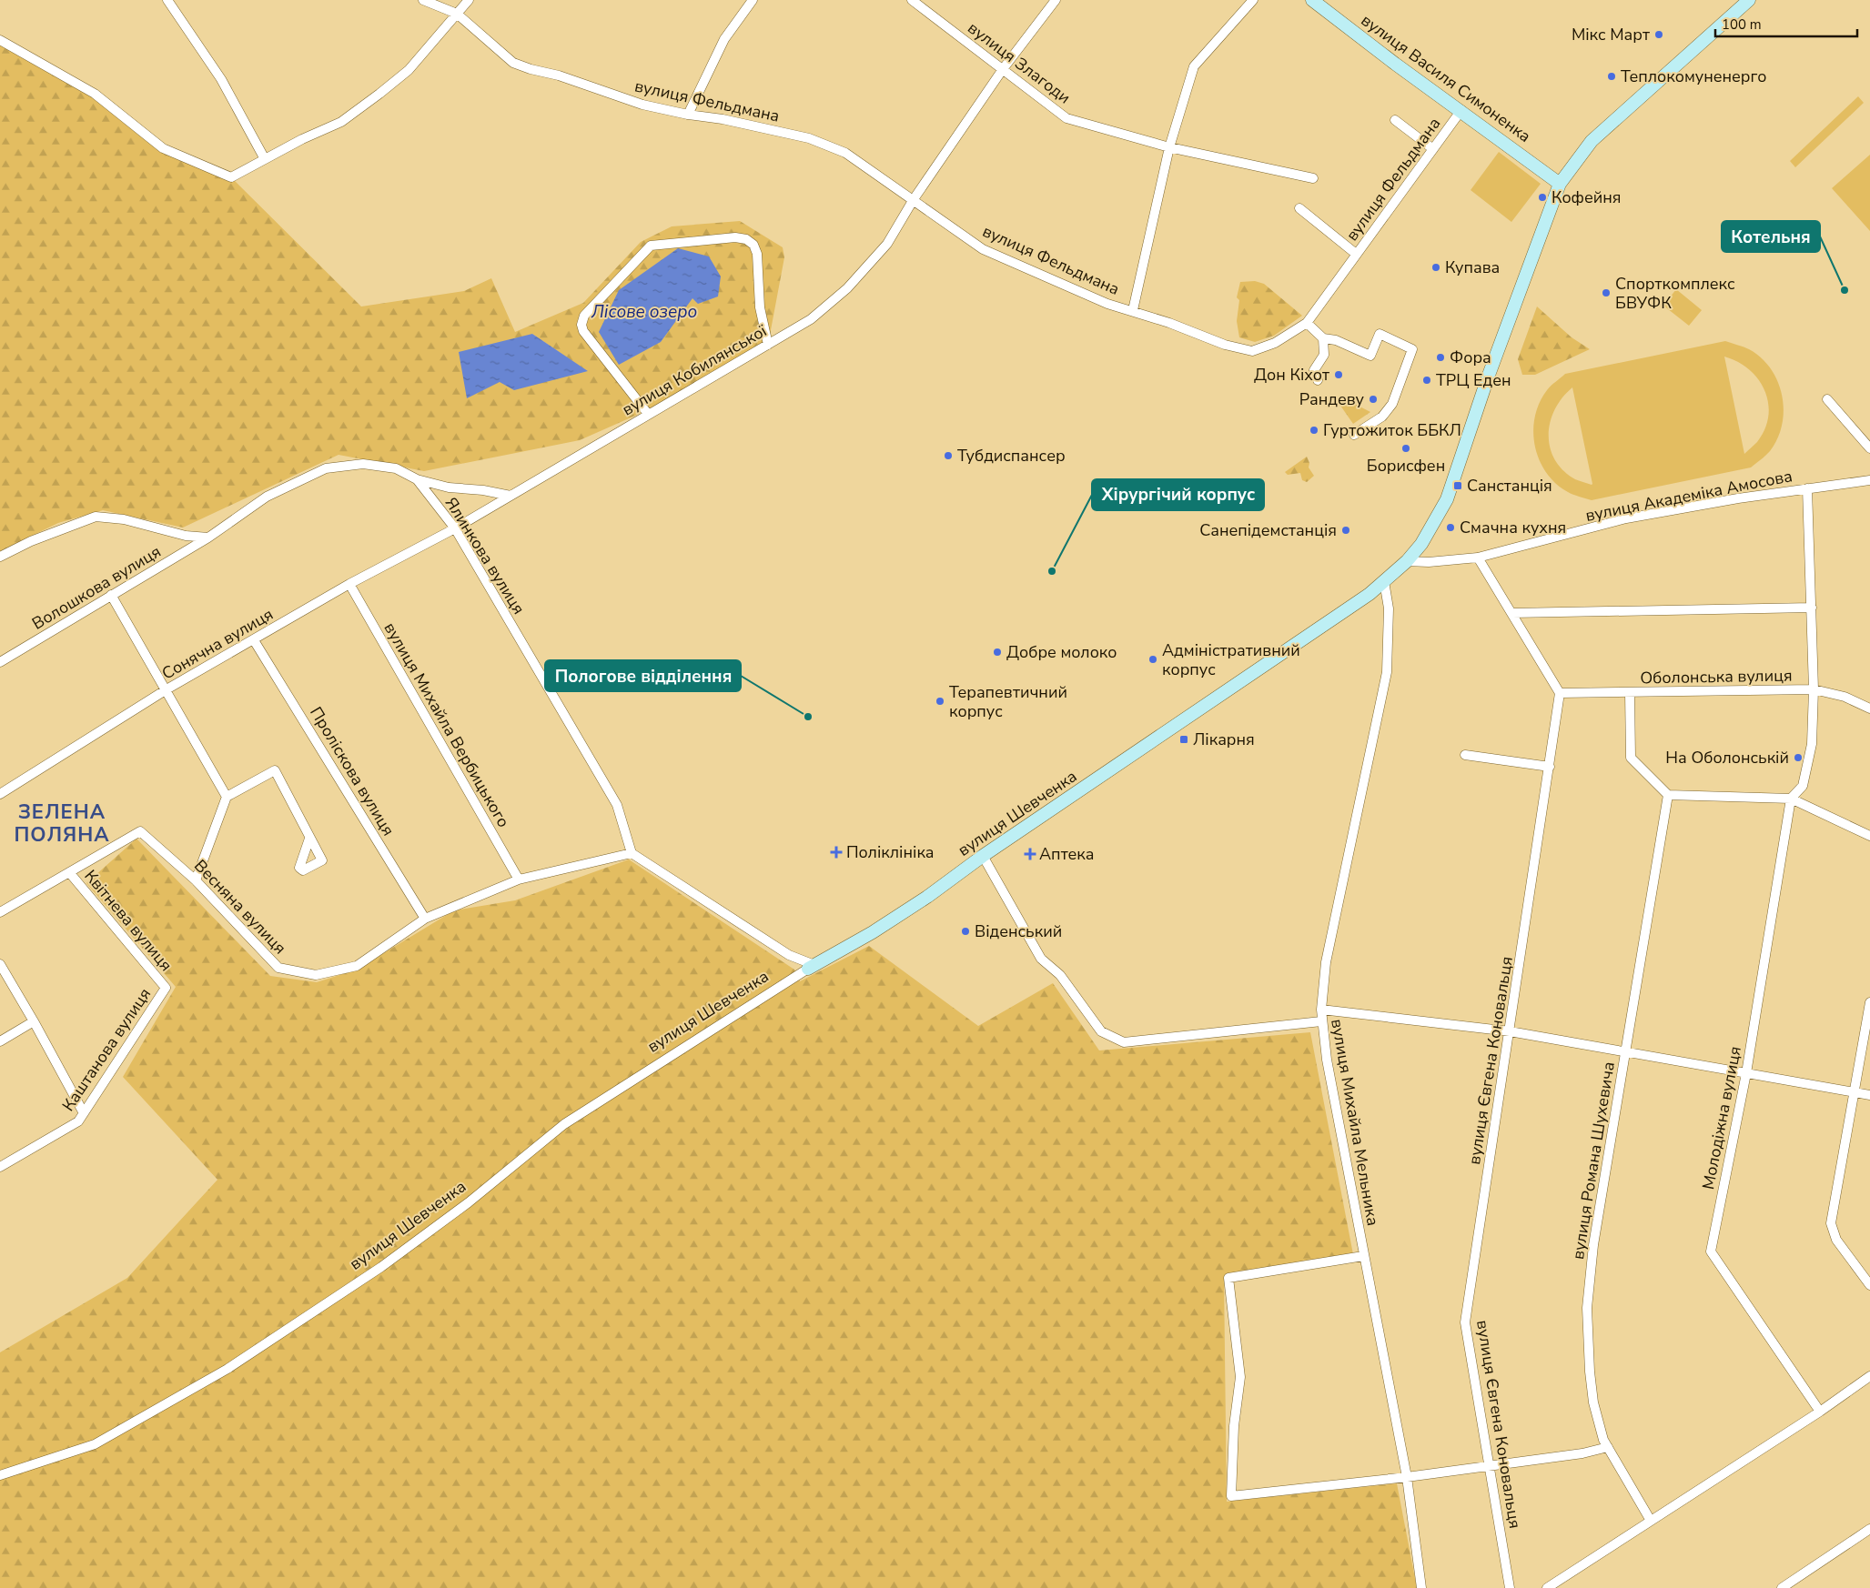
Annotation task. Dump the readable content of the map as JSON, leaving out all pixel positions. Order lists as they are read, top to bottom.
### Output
{
  "streets": {
    "street": [
      "вулиця Злагоди",
      "вулиця Василя Симоненка",
      "вулиця Фельдмана",
      "вулиця Кобилянської",
      "вулиця Академіка Амосова",
      "Ялинкова вулиця",
      "Волошкова вулиця",
      "Сонячна вулиця",
      "Оболонська вулиця",
      "вулиця Михайла Вербицького",
      "Проліскова вулиця",
      "вулиця Шевченка",
      "Весняна вулиця",
      "Квітнева вулиця",
      "Каштанова вулиця",
      "вулиця Євгена Коновальця",
      "Молодіжна вулиця",
      "вулиця Михайла Мельника",
      "вулиця Романа Шухевича"
    ]
  },
  "crossings": [
    ["вулиця Злагоди", "вулиця Кобилянської"],
    ["вулиця Василя Симоненка", "вулиця Фельдмана"],
    ["вулиця Василя Симоненка", "вулиця Шевченка"],
    ["вулиця Фельдмана", "вулиця Кобилянської"],
    ["вулиця Кобилянської", "Ялинкова вулиця"],
    ["вулиця Кобилянської", "Сонячна вулиця"],
    ["вулиця Академіка Амосова", "вулиця Шевченка"],
    ["Ялинкова вулиця", "Волошкова вулиця"],
    ["Ялинкова вулиця", "Сонячна вулиця"],
    ["Ялинкова вулиця", "Весняна вулиця"],
    ["Сонячна вулиця", "вулиця Михайла Вербицького"],
    ["Сонячна вулиця", "Проліскова вулиця"],
    ["Оболонська вулиця", "вулиця Євгена Коновальця"],
    ["вулиця Михайла Вербицького", "Весняна вулиця"],
    ["Проліскова вулиця", "Весняна вулиця"],
    ["вулиця Шевченка", "вулиця Михайла Мельника"],
    ["Весняна вулиця", "Квітнева вулиця"],
    ["Квітнева вулиця", "Каштанова вулиця"]
  ],
  "districts": ["ЗЕЛЕНА ПОЛЯНА"],
  "water": ["Лісове озеро"],
  "places": {
    "other": [
      "Мікс Март",
      "Теплокомуненерго",
      "Кофейня",
      "Купава",
      "Котельня",
      "Спорткомплекс БВУФК",
      "Фора",
      "Дон Кіхот",
      "ТРЦ Еден",
      "Рандеву",
      "Гуртожиток ББКЛ",
      "Борисфен",
      "Тубдиспансер",
      "Смачна кухня",
      "Санепідемстанція",
      "Хірургічий корпус",
      "Добре молоко",
      "Адміністративний корпус",
      "Терапевтичний корпус",
      "Пологове відділення",
      "На Оболонській",
      "Віденський"
    ],
    "transit": ["Санстанція", "Лікарня"],
    "health": ["Поліклініка", "Аптека"]
  },
  "scale_bar": "100 m"
}
